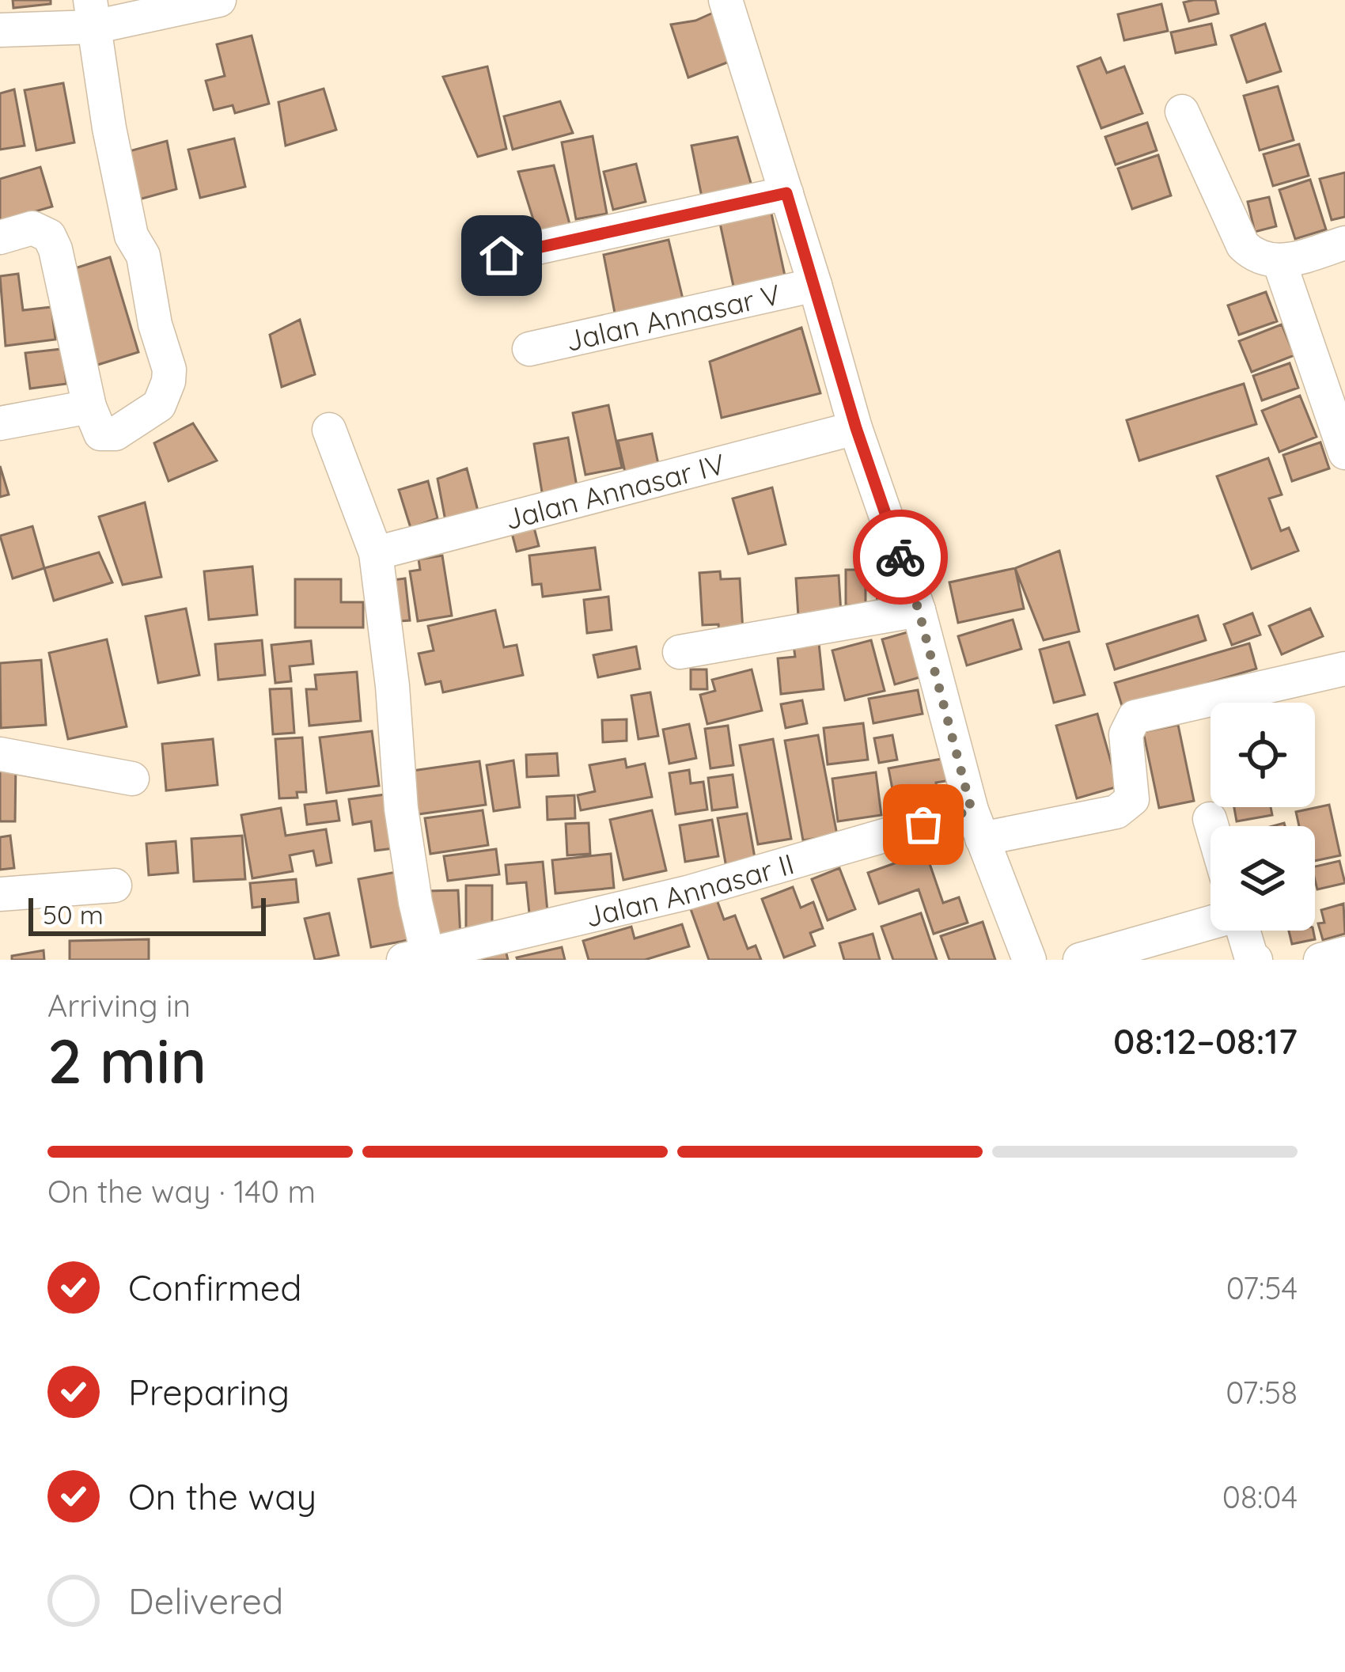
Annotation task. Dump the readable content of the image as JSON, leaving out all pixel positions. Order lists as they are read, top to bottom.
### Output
{
  "streets": {
    "street": ["Jalan Annasar V", "Jalan Annasar IV", "Jalan Annasar II"]
  },
  "scale_bar": "50 m",
  "page": {
    "scale": "50 m",
    "heading": ["2 min", "Arriving in", "08:12–08:17"],
    "bar": "On the way · 140 m",
    "list": [
      ["Confirmed", "07:54"],
      ["Preparing", "07:58"],
      ["On the way", "08:04"],
      "Delivered"
    ]
  }
}
